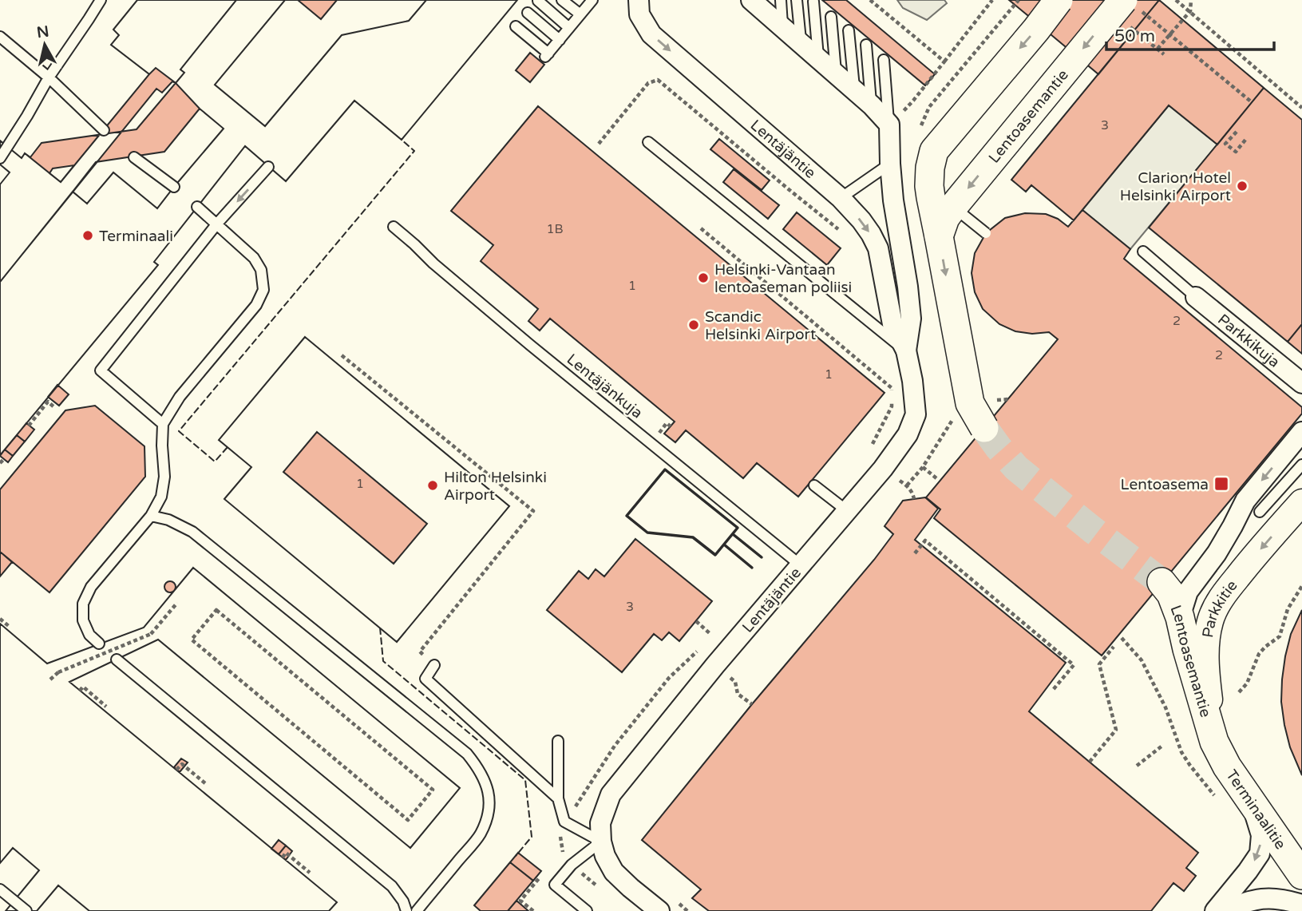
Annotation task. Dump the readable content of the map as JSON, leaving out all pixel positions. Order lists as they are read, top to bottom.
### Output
{
  "streets": {
    "main road": ["Lentoasemantie", "Terminaalitie"],
    "street": ["Lentäjäntie", "Parkkikuja", "Parkkitie"],
    "lane": ["Lentäjänkuja"]
  },
  "crossings": [
    ["Lentoasemantie", "Parkkitie"],
    ["Lentoasemantie", "Terminaalitie"],
    ["Lentäjäntie", "Lentäjänkuja"],
    ["Parkkitie", "Terminaalitie"]
  ],
  "one_way": ["Lentoasemantie"],
  "places": {
    "other": [
      "Clarion Hotel Helsinki Airport",
      "Terminaali",
      "Helsinki-Vantaan lentoaseman poliisi",
      "Scandic Helsinki Airport",
      "Hilton Helsinki Airport"
    ],
    "transit": ["Lentoasema"]
  },
  "house_numbers": [
    "3",
    "1B",
    "1",
    "2",
    "2",
    "1",
    "1",
    "3"
  ],
  "scale_bar": "50 m",
  "north": "top"
}
